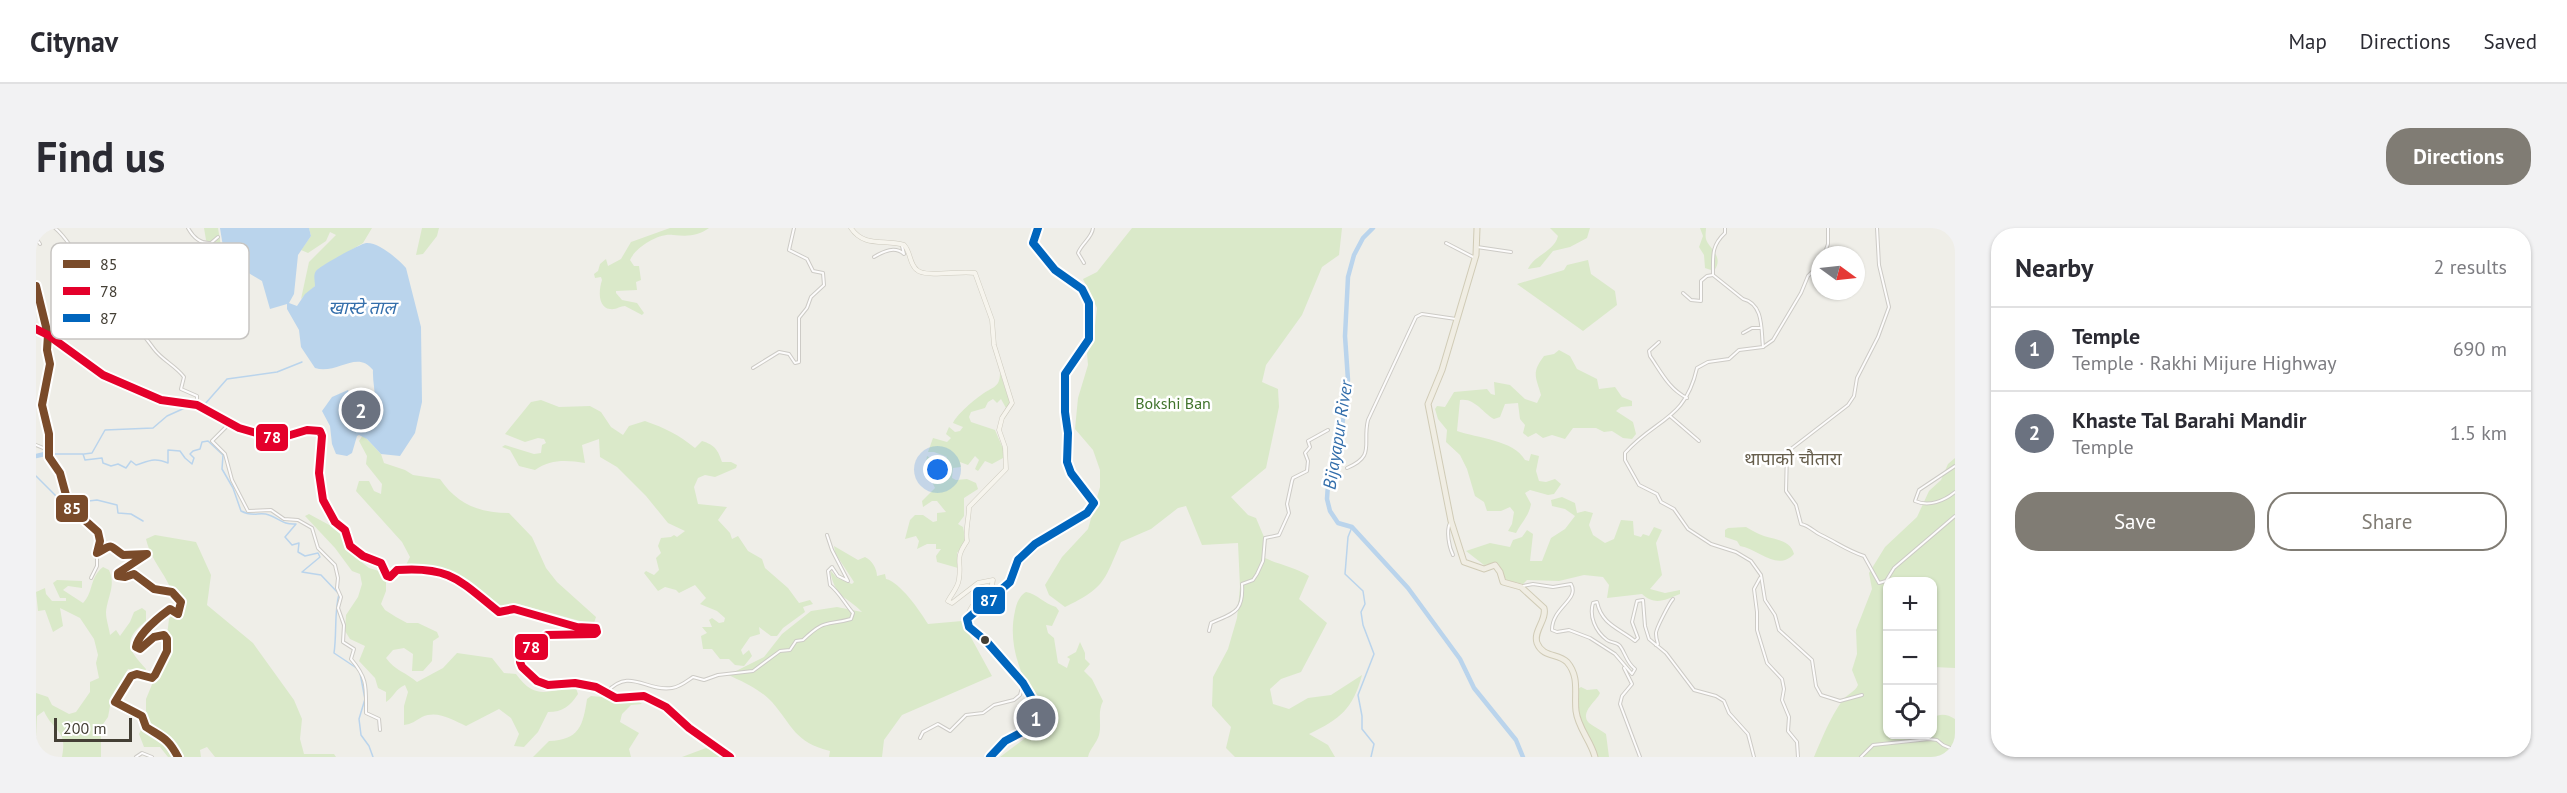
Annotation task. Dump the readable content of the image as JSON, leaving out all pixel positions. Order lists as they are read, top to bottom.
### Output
{
  "districts": ["थापाको चौतारा"],
  "water": ["खास्टे ताल", "Bijayapur River"],
  "parks": ["Bokshi Ban"],
  "lines": ["transit line 87", "transit line 85", "transit line 78"],
  "legend": ["85", "78", "87"],
  "scale_bar": "200 m",
  "north": "right",
  "page": {
    "header": "Citynav",
    "nav": ["Map", "Directions", "Saved"],
    "buttons": [
      "Directions",
      ["Save", "Share"]
    ],
    "title": "Find us",
    "heading": ["Nearby", "2 results"],
    "list": [
      {
        "mark": "1",
        "name": "Temple",
        "note": "Temple · Rakhi Mijure Highway",
        "value": "690 m"
      },
      {
        "mark": "2",
        "name": "Khaste Tal Barahi Mandir",
        "note": "Temple",
        "value": "1.5 km"
      }
    ],
    "pins": ["2", "1"],
    "map_buttons": ["+", "−"],
    "scale": "200 m"
  }
}
